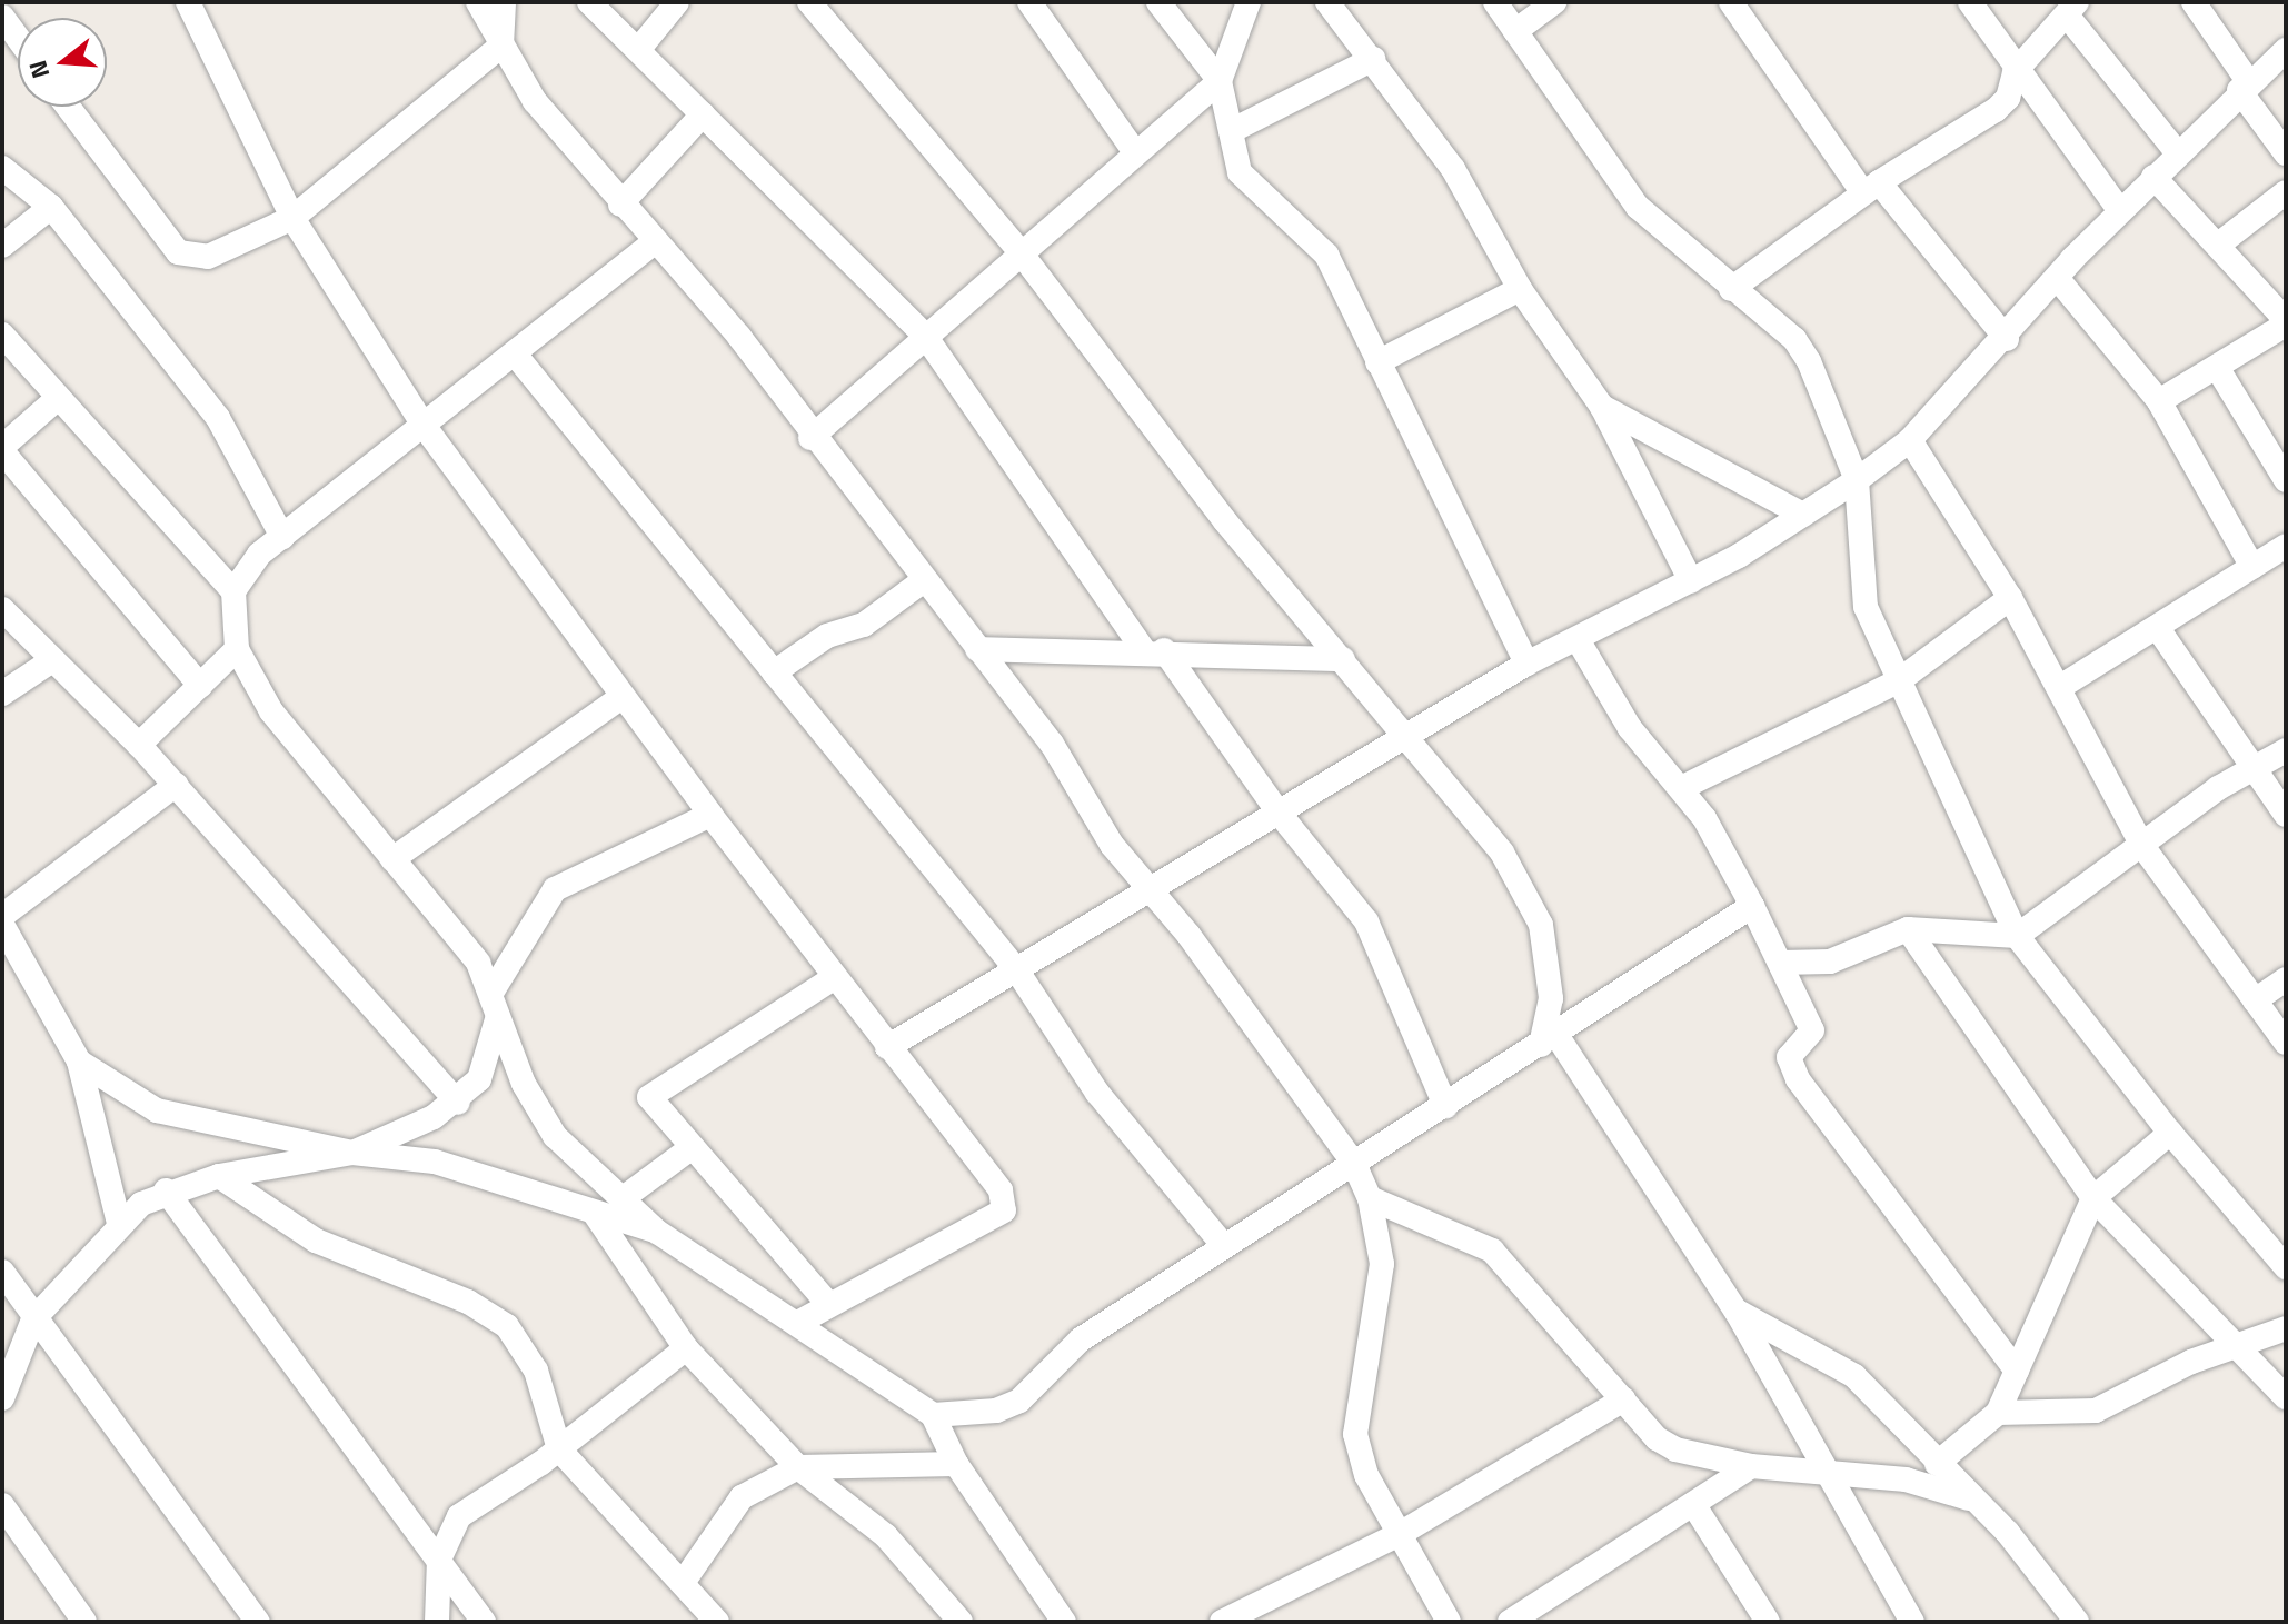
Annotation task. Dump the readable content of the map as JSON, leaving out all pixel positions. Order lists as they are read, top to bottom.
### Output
{
  "north": "left"
}
